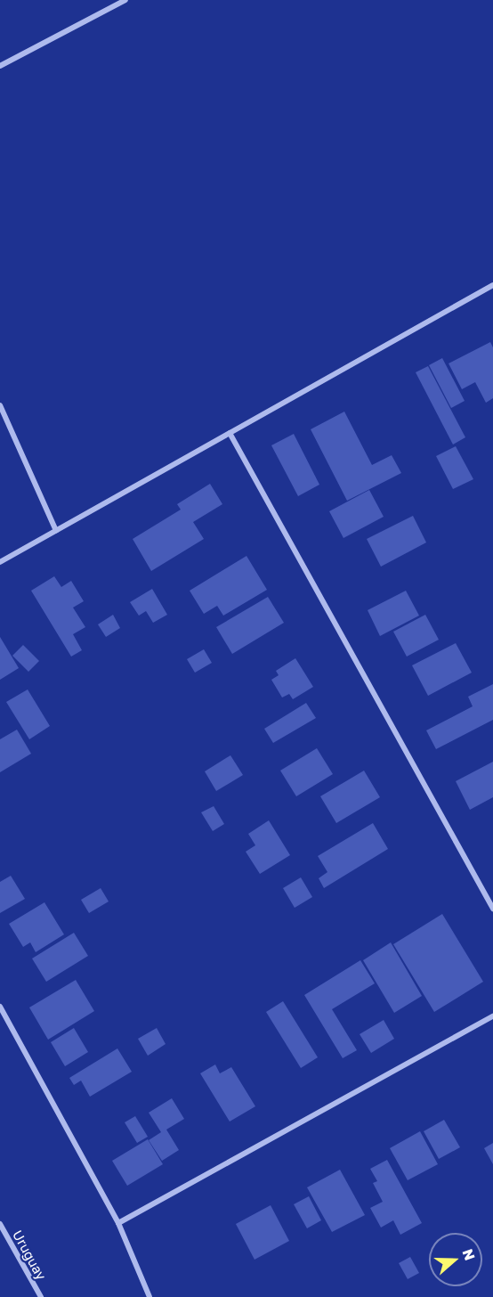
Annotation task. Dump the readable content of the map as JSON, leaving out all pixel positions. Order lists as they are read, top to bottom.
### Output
{
  "streets": {
    "street": ["Uruguay"]
  },
  "north": "right"
}
